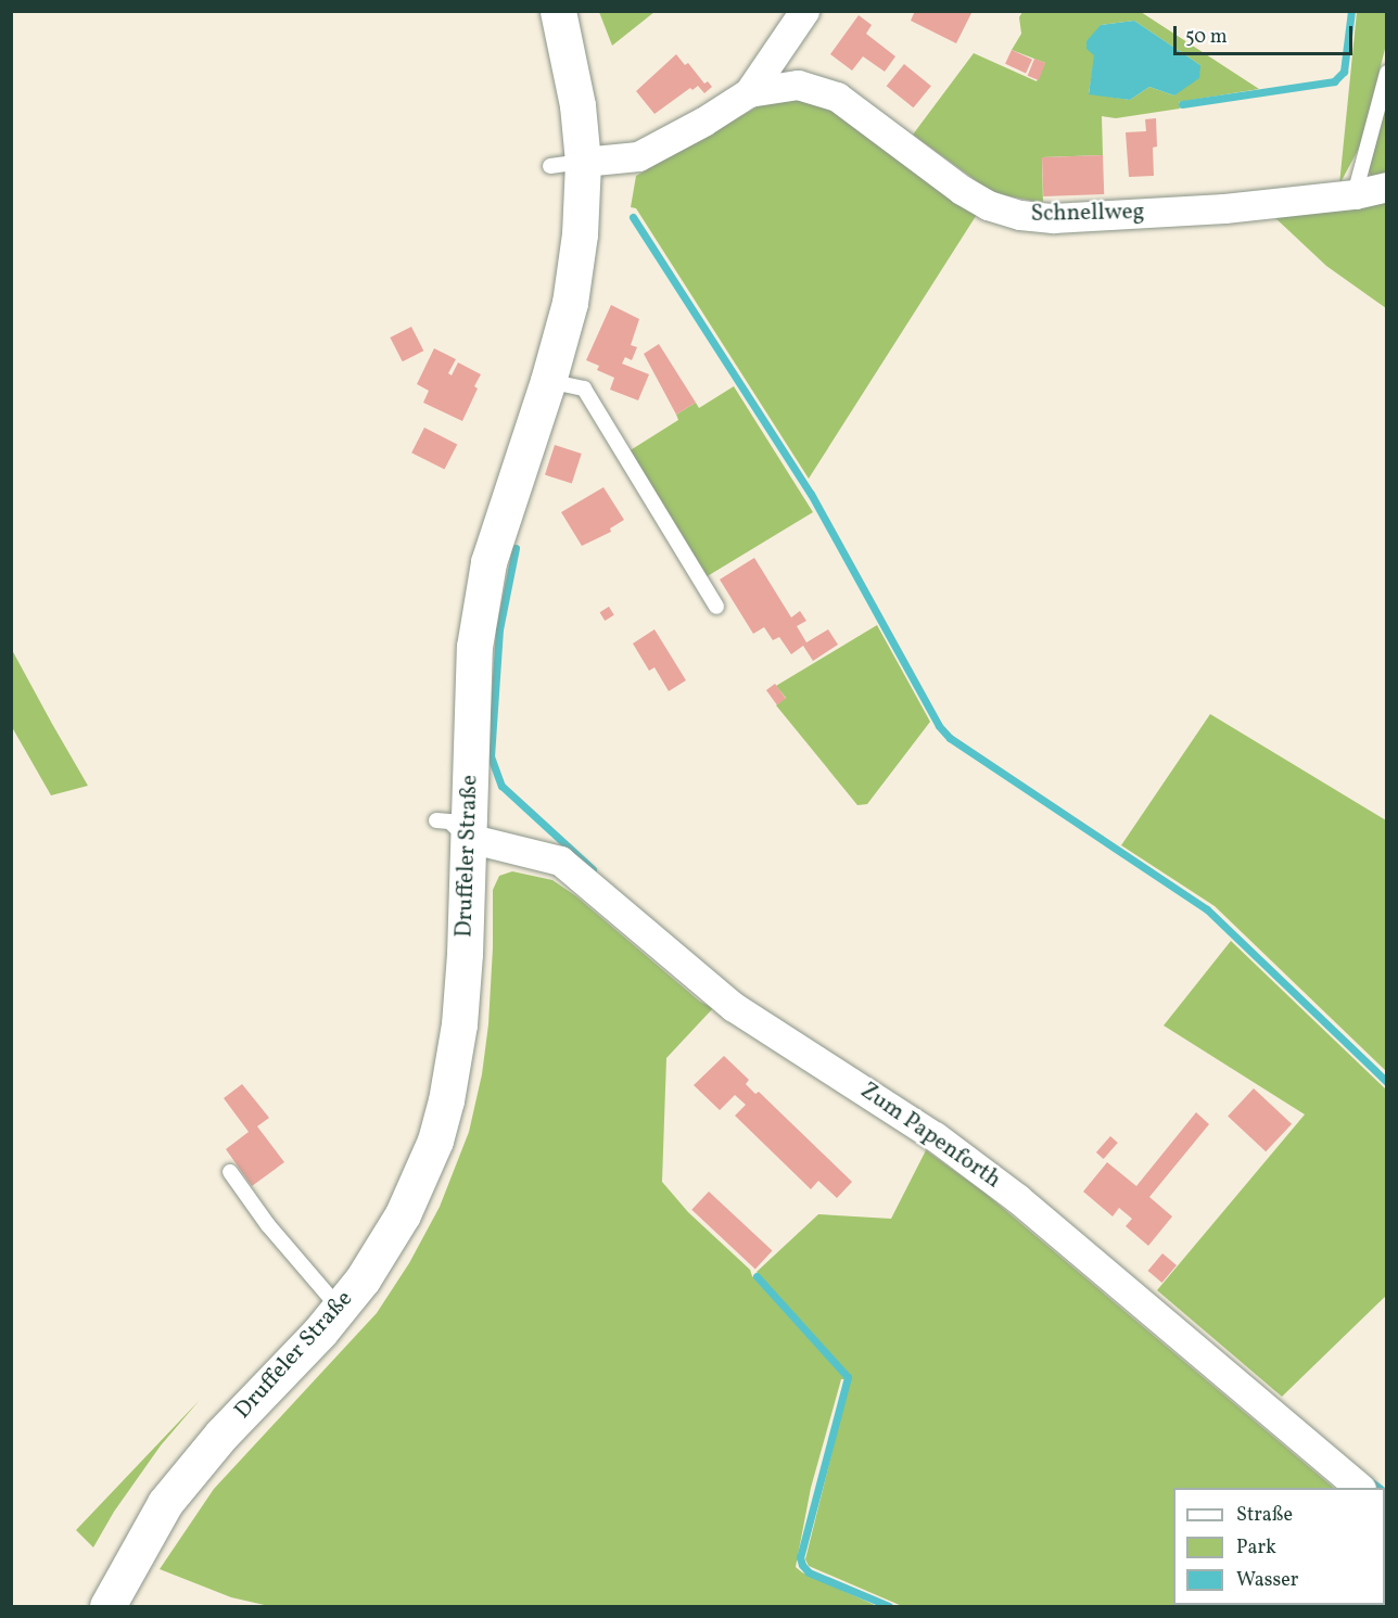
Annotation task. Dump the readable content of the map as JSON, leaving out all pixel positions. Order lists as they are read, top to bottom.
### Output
{
  "streets": {
    "street": ["Schnellweg", "Druffeler Straße", "Zum Papenforth"]
  },
  "crossings": [
    ["Druffeler Straße", "Zum Papenforth"]
  ],
  "legend": ["Straße", "Park", "Wasser"],
  "scale_bar": "50 m"
}
